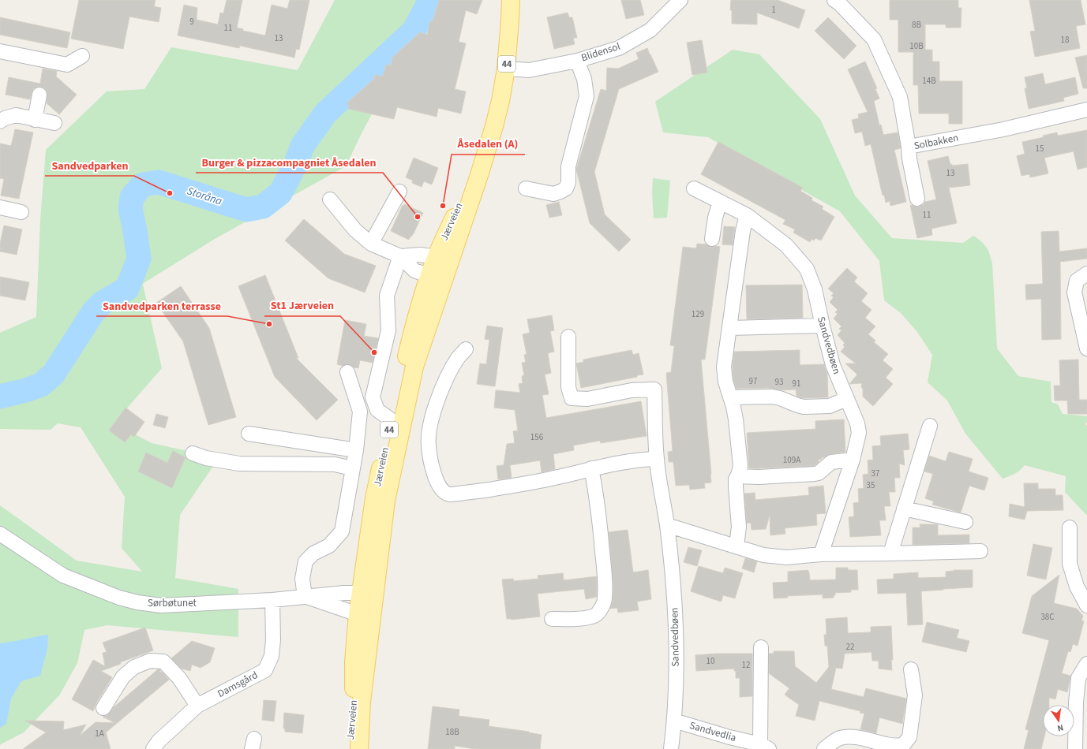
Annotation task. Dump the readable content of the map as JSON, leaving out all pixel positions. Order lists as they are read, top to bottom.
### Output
{
  "streets": {
    "main road": ["44", "Jærveien"],
    "street": [
      "Blidensol",
      "Solbakken",
      "Sandvedbøen",
      "Sørbøtunet",
      "Damsgård",
      "Sandvedlia"
    ]
  },
  "crossings": [
    ["Blidensol", "Jærveien"],
    ["Jærveien", "Sørbøtunet"],
    ["Sandvedbøen", "Sandvedlia"],
    ["Sørbøtunet", "Damsgård"]
  ],
  "water": ["Storåna"],
  "places": [
    "Sandvedparken",
    "Åsedalen (A)",
    "Burger & pizzacompagniet Åsedalen",
    "Sandvedparken terrasse",
    "St1 Jærveien"
  ],
  "house_numbers": [
    "1",
    "9",
    "8B",
    "11",
    "13",
    "18",
    "10B",
    "14B",
    "15",
    "13",
    "11",
    "129",
    "97",
    "93",
    "91",
    "156",
    "109A",
    "37",
    "35",
    "38C",
    "22",
    "10",
    "12",
    "18B",
    "1A"
  ],
  "north": "bottom"
}
